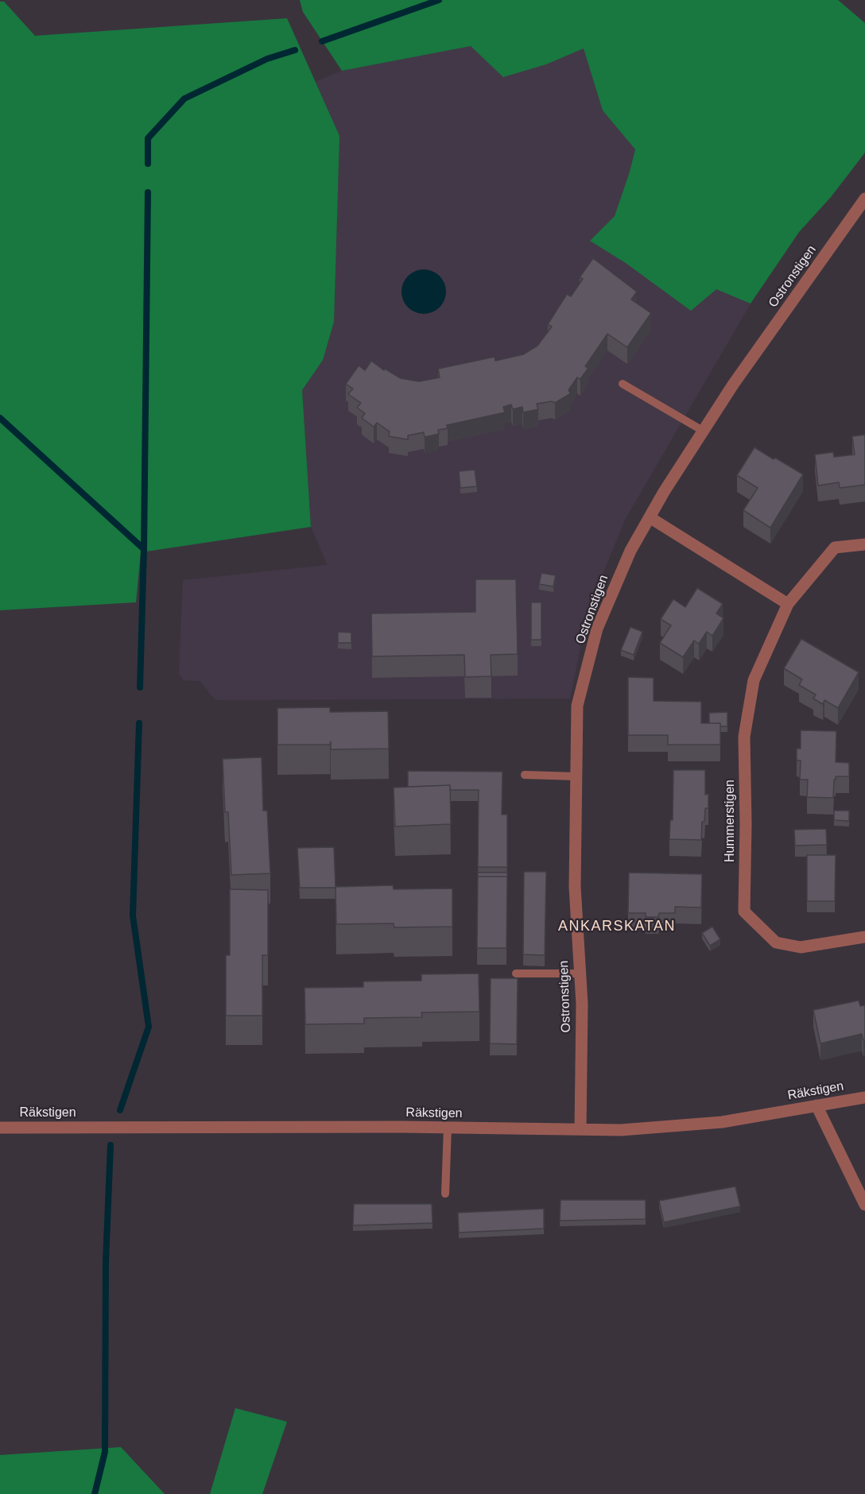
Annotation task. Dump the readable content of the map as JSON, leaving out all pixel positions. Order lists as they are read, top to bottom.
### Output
{
  "streets": {
    "street": ["Ostronstigen", "Hummerstigen", "Räkstigen"]
  },
  "crossings": [
    ["Ostronstigen", "Räkstigen"]
  ],
  "districts": ["ANKARSKATAN"]
}
